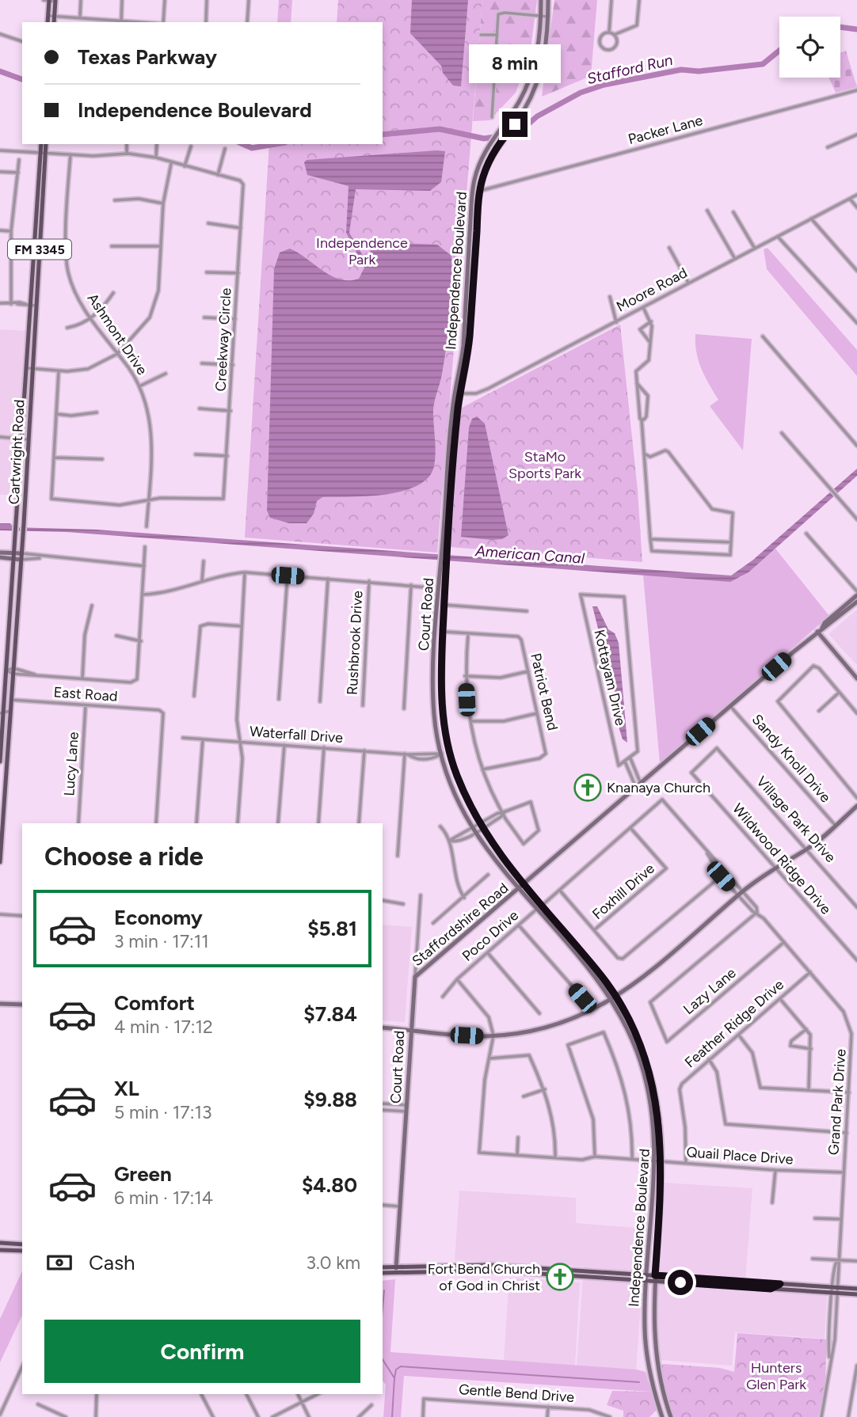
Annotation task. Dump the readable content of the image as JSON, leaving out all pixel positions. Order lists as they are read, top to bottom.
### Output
{
  "streets": {
    "main road": [
      "FM 3345",
      "Independence Boulevard",
      "Cartwright Road",
      "Court Road",
      "Staffordshire Road"
    ],
    "street": [
      "Packer Lane",
      "Moore Road",
      "Ashmont Drive",
      "Creekway Circle",
      "Rushbrook Drive",
      "Kottayam Drive",
      "Patriot Bend",
      "East Road",
      "Waterfall Drive",
      "Sandy Knoll Drive",
      "Lucy Lane",
      "Village Park Drive",
      "Wildwood Ridge Drive",
      "Foxhill Drive",
      "Poco Drive",
      "Lazy Lane",
      "Feather Ridge Drive",
      "Grand Park Drive",
      "Quail Place Drive",
      "Gentle Bend Drive"
    ]
  },
  "crossings": [
    ["Packer Lane", "Independence Boulevard"],
    ["Independence Boulevard", "Moore Road"],
    ["Independence Boulevard", "Court Road"],
    ["Independence Boulevard", "Staffordshire Road"],
    ["Independence Boulevard", "Poco Drive"],
    ["Independence Boulevard", "Quail Place Drive"],
    ["Moore Road", "Court Road"],
    ["Ashmont Drive", "Creekway Circle"],
    ["Cartwright Road", "East Road"],
    ["Court Road", "Waterfall Drive"],
    ["Court Road", "Staffordshire Road"],
    ["East Road", "Lucy Lane"],
    ["Sandy Knoll Drive", "Staffordshire Road"],
    ["Village Park Drive", "Wildwood Ridge Drive"],
    ["Foxhill Drive", "Poco Drive"],
    ["Foxhill Drive", "Grand Park Drive"],
    ["Poco Drive", "Grand Park Drive"],
    ["Lazy Lane", "Grand Park Drive"],
    ["Feather Ridge Drive", "Grand Park Drive"],
    ["Feather Ridge Drive", "Quail Place Drive"],
    ["Grand Park Drive", "Quail Place Drive"]
  ],
  "water": ["Stafford Run", "American Canal"],
  "parks": ["Independence Park", "StaMo Sports Park", "Hunters Glen Park"],
  "places": {
    "church": ["Knanaya Church", "Fort Bend Church of God in Christ"]
  },
  "page": {
    "banner": ["Texas Parkway", "Independence Boulevard"],
    "bubble": "8 min",
    "heading": "Choose a ride",
    "list": [
      {
        "name": "Economy",
        "note": "3 min · 17:11",
        "value": "$5.81"
      },
      {
        "name": "Comfort",
        "note": "4 min · 17:12",
        "value": "$7.84"
      },
      {
        "name": "XL",
        "note": "5 min · 17:13",
        "value": "$9.88"
      },
      {
        "name": "Green",
        "note": "6 min · 17:14",
        "value": "$4.80"
      }
    ],
    "pay": ["Cash", "3.0 km"],
    "buttons": "Confirm"
  }
}
